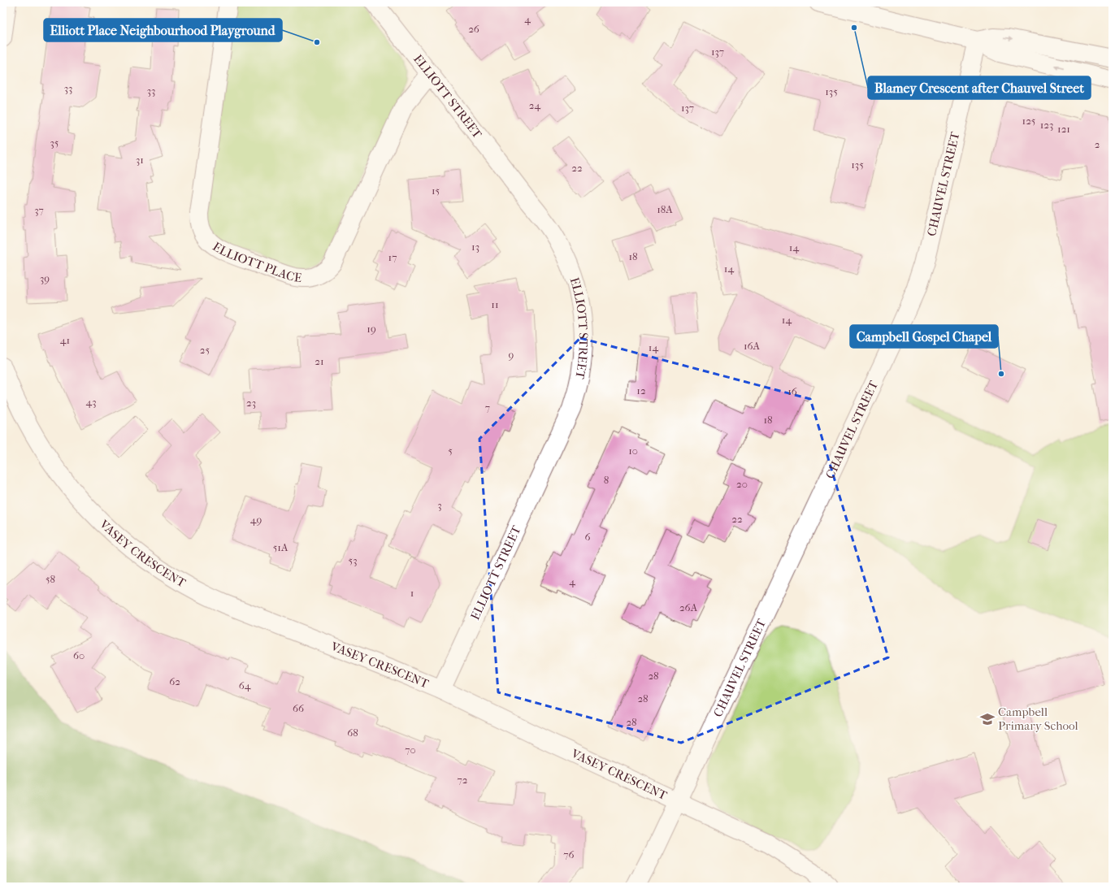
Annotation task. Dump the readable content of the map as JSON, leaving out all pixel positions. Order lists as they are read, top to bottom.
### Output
{
  "streets": {
    "street": [
      "ELLIOTT STREET",
      "CHAUVEL STREET",
      "ELLIOTT PLACE",
      "VASEY CRESCENT"
    ]
  },
  "crossings": [
    ["ELLIOTT STREET", "ELLIOTT PLACE"],
    ["ELLIOTT STREET", "VASEY CRESCENT"],
    ["CHAUVEL STREET", "VASEY CRESCENT"]
  ],
  "places": {
    "other": ["Blamey Crescent after Chauvel Street", "Elliott Place Neighbourhood Playground", "Campbell Gospel Chapel"],
    "school or university": ["Campbell Primary School"]
  },
  "house_numbers": [
    "4",
    "26",
    "137",
    "33",
    "33",
    "135",
    "24",
    "137",
    "125",
    "123",
    "121",
    "35",
    "2",
    "31",
    "135",
    "22",
    "15",
    "18A",
    "37",
    "13",
    "14",
    "18",
    "17",
    "14",
    "39",
    "11",
    "14",
    "19",
    "41",
    "16A",
    "14",
    "25",
    "9",
    "21",
    "12",
    "16",
    "43",
    "23",
    "7",
    "18",
    "5",
    "10",
    "8",
    "20",
    "3",
    "22",
    "49",
    "6",
    "51A",
    "53",
    "58",
    "4",
    "1",
    "26A",
    "60",
    "28",
    "62",
    "64",
    "28",
    "66",
    "28",
    "68",
    "70",
    "72",
    "76"
  ]
}
